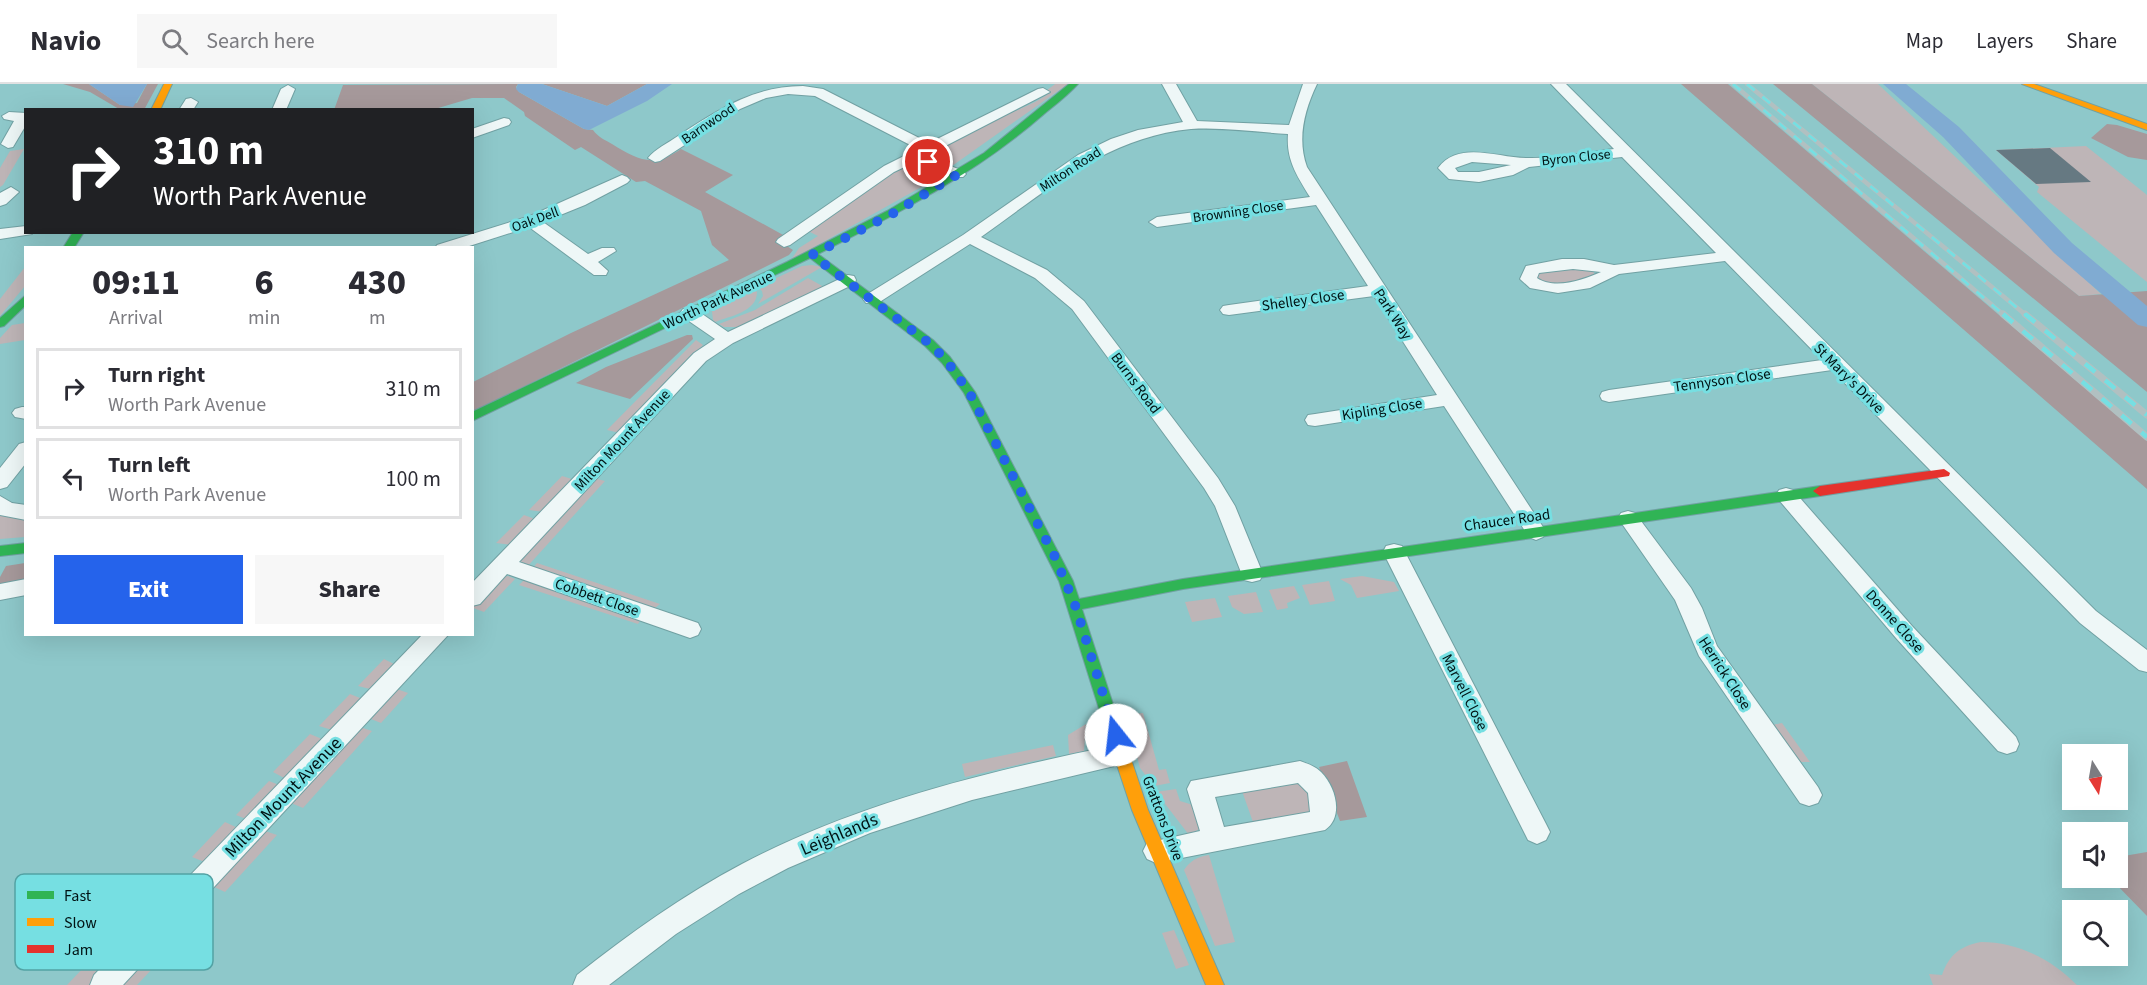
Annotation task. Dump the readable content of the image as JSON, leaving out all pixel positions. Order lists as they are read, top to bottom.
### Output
{
  "streets": {
    "street": [
      "Barnwood",
      "Byron Close",
      "Milton Road",
      "Browning Close",
      "Oak Dell",
      "Worth Park Avenue",
      "Shelley Close",
      "Park Way",
      "St Mary's Drive",
      "Tennyson Close",
      "Burns Road",
      "Kipling Close",
      "Milton Mount Avenue",
      "Chaucer Road",
      "Cobbett Close",
      "Donne Close",
      "Herrick Close",
      "Marvell Close",
      "Grattons Drive",
      "Leighlands"
    ]
  },
  "crossings": [
    ["Byron Close", "St Mary's Drive"],
    ["Milton Road", "Park Way"],
    ["Milton Road", "Burns Road"],
    ["Milton Road", "Grattons Drive"],
    ["Browning Close", "Park Way"],
    ["Worth Park Avenue", "Grattons Drive"],
    ["Shelley Close", "Park Way"],
    ["Park Way", "Kipling Close"],
    ["Park Way", "Chaucer Road"],
    ["St Mary's Drive", "Tennyson Close"],
    ["St Mary's Drive", "Chaucer Road"],
    ["Burns Road", "Chaucer Road"],
    ["Milton Mount Avenue", "Cobbett Close"],
    ["Milton Mount Avenue", "Grattons Drive"],
    ["Chaucer Road", "Donne Close"],
    ["Chaucer Road", "Herrick Close"],
    ["Chaucer Road", "Marvell Close"],
    ["Chaucer Road", "Grattons Drive"],
    ["Grattons Drive", "Leighlands"]
  ],
  "legend": ["Fast", "Slow", "Jam"],
  "north": "bottom",
  "page": {
    "header": "Navio",
    "search": "Search here",
    "nav": ["Map", "Layers", "Share"],
    "turn": ["310 m", "Worth Park Avenue"],
    "eta": [
      "09:11",
      "Arrival",
      "6",
      "min",
      "430",
      "m"
    ],
    "list": [
      {
        "name": "Turn right",
        "note": "Worth Park Avenue",
        "value": "310 m"
      },
      {
        "name": "Turn left",
        "note": "Worth Park Avenue",
        "value": "100 m"
      }
    ],
    "buttons": ["Exit", "Share"]
  }
}
